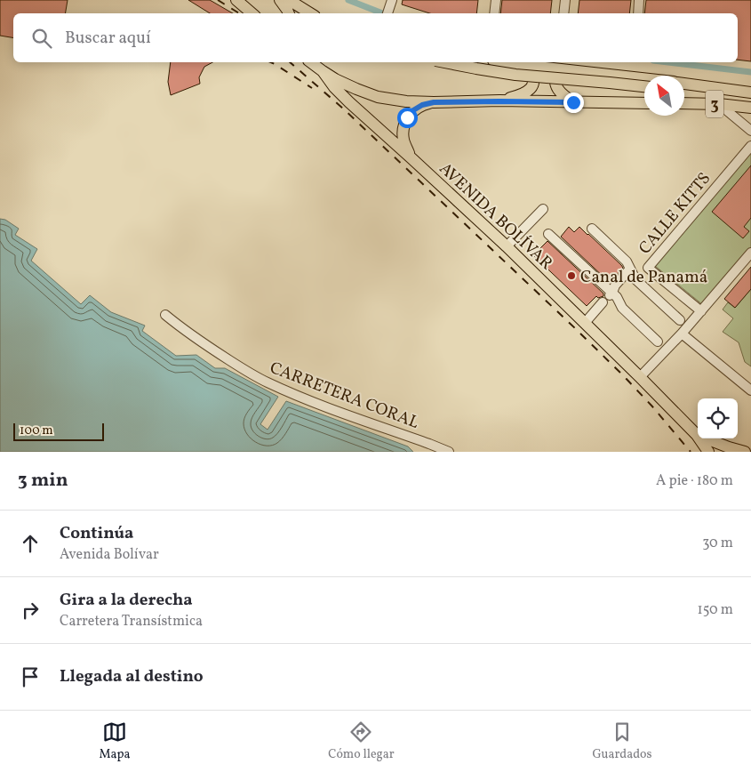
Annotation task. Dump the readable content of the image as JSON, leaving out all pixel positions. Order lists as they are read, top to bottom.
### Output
{
  "streets": {
    "main road": ["3", "AVENIDA BOLÍVAR"],
    "street": ["CALLE KITTS", "CARRETERA CORAL"]
  },
  "places": ["Canal de Panamá"],
  "scale_bar": "100 m",
  "north": "top left",
  "page": {
    "search": "Buscar aquí",
    "scale": "100 m",
    "heading": ["3 min", "A pie · 180 m"],
    "list": [
      ["Continúa", "Avenida Bolívar", "30 m"],
      ["Gira a la derecha", "Carretera Transístmica", "150 m"],
      "Llegada al destino"
    ],
    "nav": ["Mapa", "Cómo llegar", "Guardados"]
  }
}
